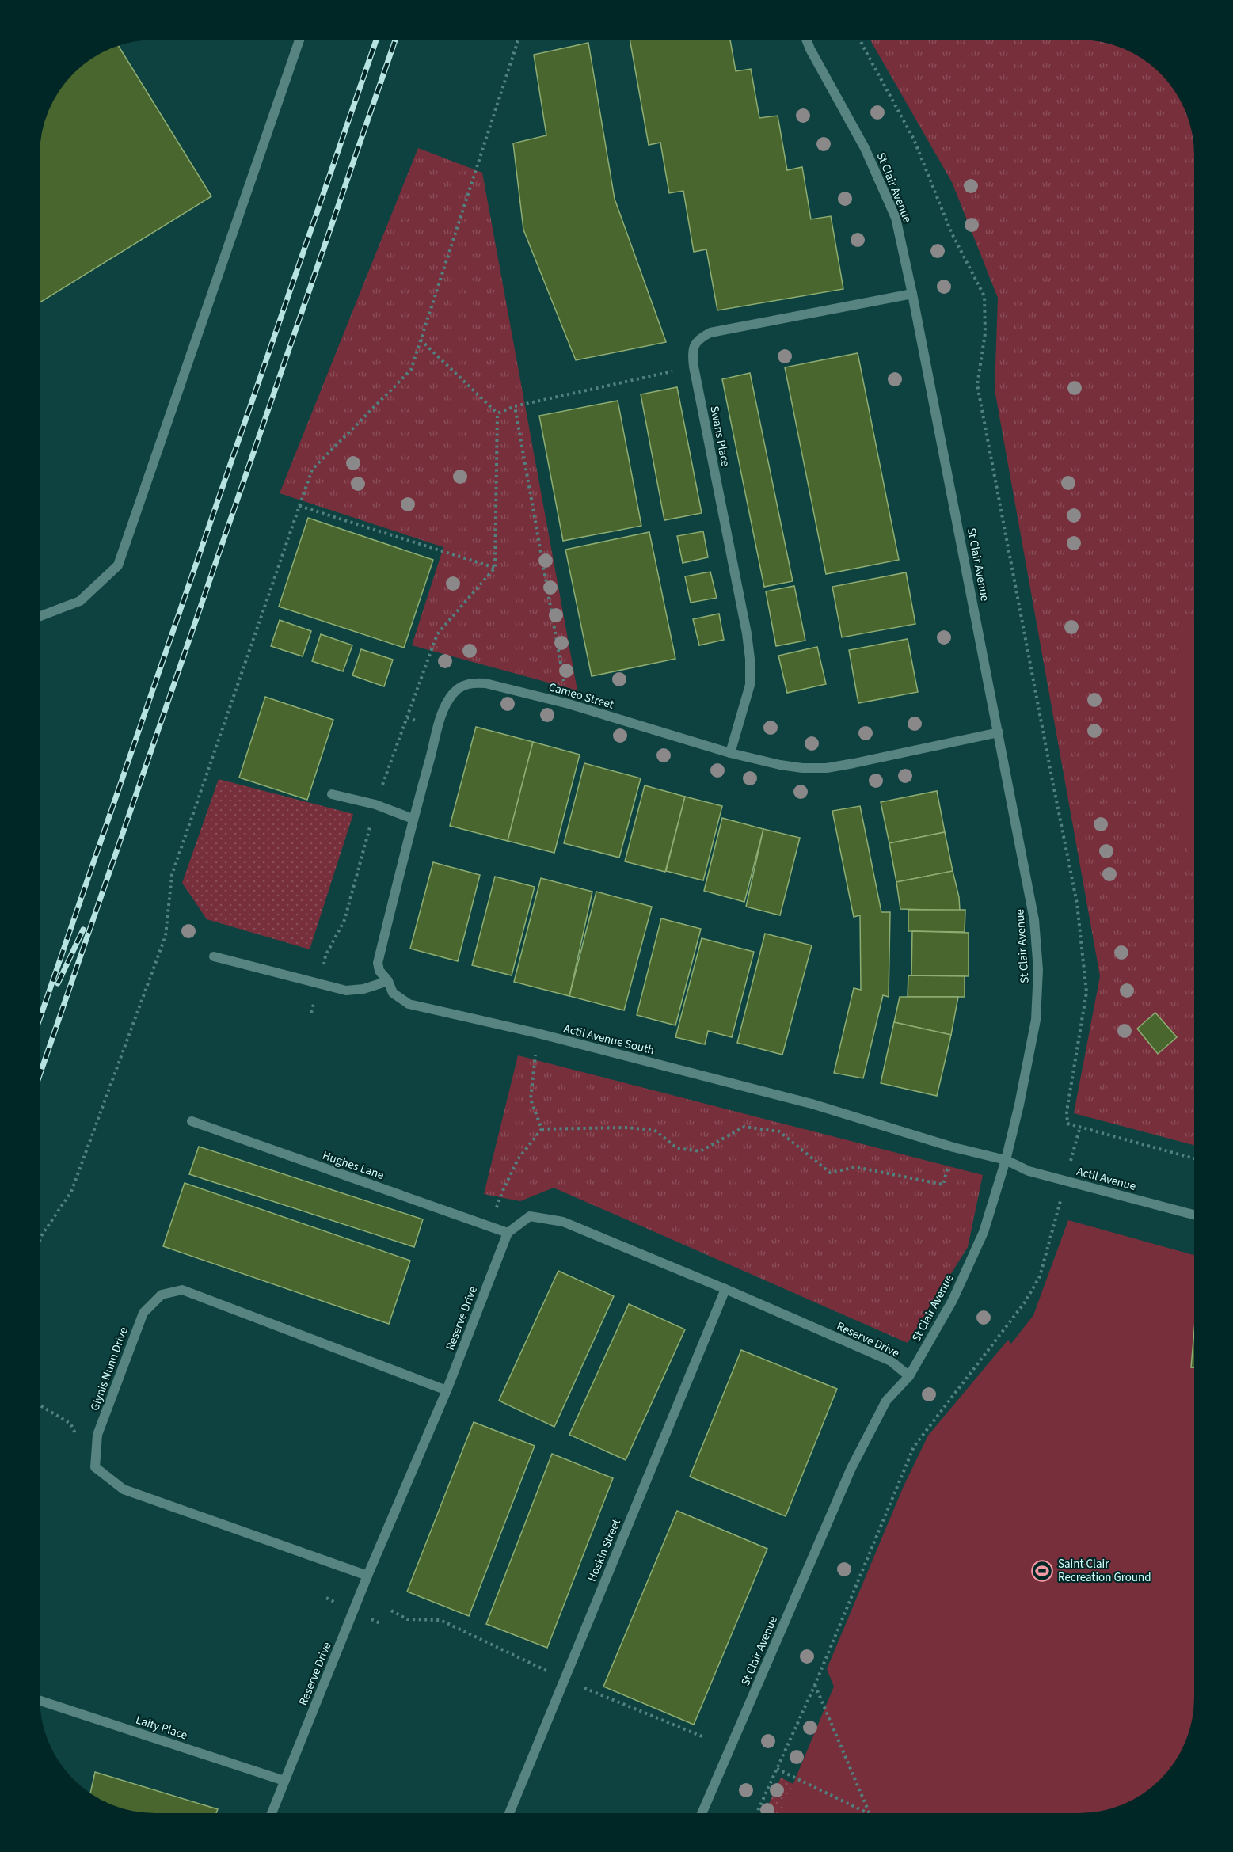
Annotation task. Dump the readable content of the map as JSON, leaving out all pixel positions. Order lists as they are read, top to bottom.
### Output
{
  "streets": {
    "street": [
      "St Clair Avenue",
      "Swans Place",
      "Cameo Street",
      "Actil Avenue South",
      "Hughes Lane",
      "Actil Avenue",
      "Reserve Drive",
      "Glynis Nunn Drive",
      "Hoskin Street",
      "Laity Place"
    ]
  },
  "crossings": [
    ["St Clair Avenue", "Swans Place"],
    ["St Clair Avenue", "Cameo Street"],
    ["St Clair Avenue", "Actil Avenue South"],
    ["St Clair Avenue", "Actil Avenue"],
    ["St Clair Avenue", "Reserve Drive"],
    ["Swans Place", "Cameo Street"],
    ["Cameo Street", "Actil Avenue South"],
    ["Actil Avenue South", "Actil Avenue"],
    ["Hughes Lane", "Reserve Drive"],
    ["Reserve Drive", "Glynis Nunn Drive"],
    ["Reserve Drive", "Hoskin Street"],
    ["Reserve Drive", "Laity Place"]
  ],
  "places": {
    "sports": ["Saint Clair Recreation Ground"]
  }
}
